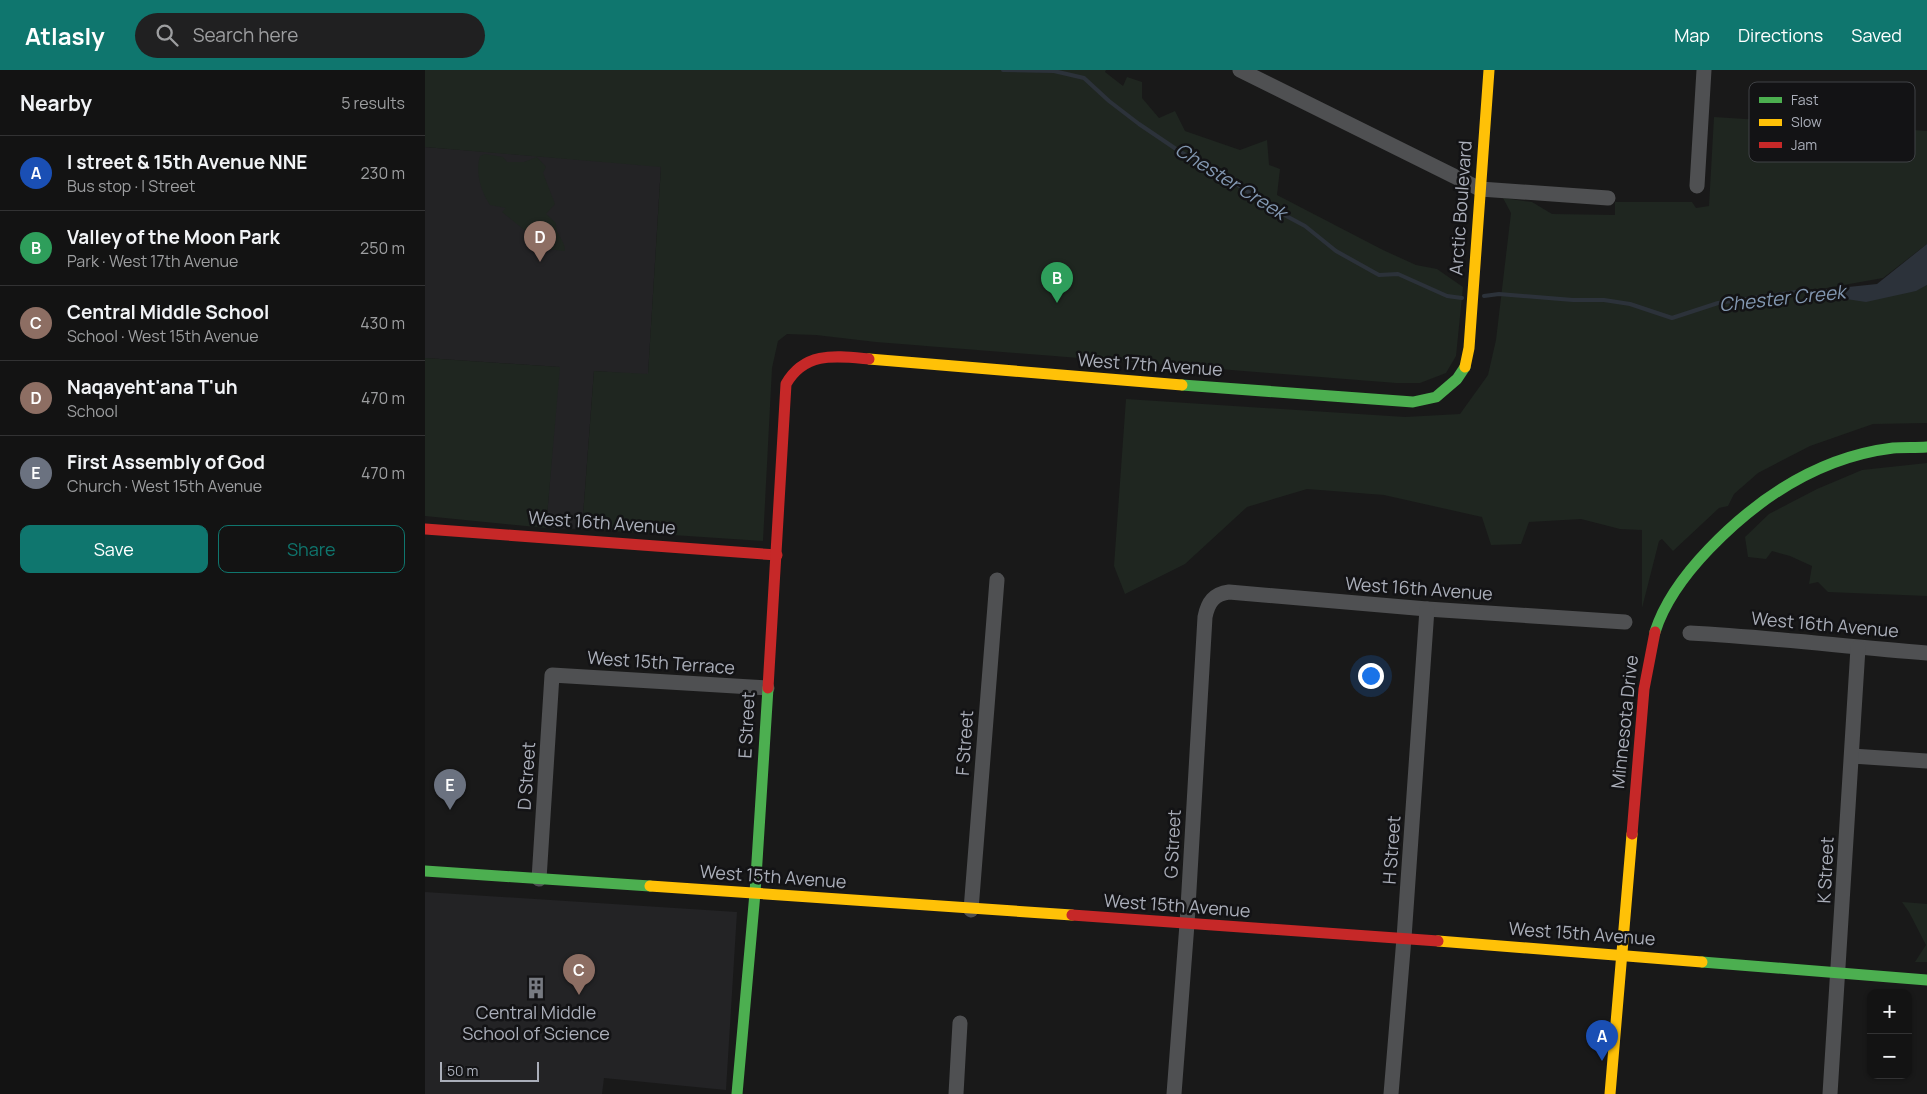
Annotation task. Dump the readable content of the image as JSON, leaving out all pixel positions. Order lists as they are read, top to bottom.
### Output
{
  "streets": {
    "main road": [
      "Arctic Boulevard",
      "West 17th Avenue",
      "West 16th Avenue",
      "Minnesota Drive",
      "E Street",
      "West 15th Avenue"
    ],
    "street": [
      "West 15th Terrace",
      "F Street",
      "D Street",
      "G Street",
      "H Street",
      "K Street"
    ]
  },
  "crossings": [
    ["Arctic Boulevard", "West 17th Avenue"],
    ["West 17th Avenue", "E Street"],
    ["West 16th Avenue", "E Street"],
    ["West 16th Avenue", "G Street"],
    ["West 16th Avenue", "H Street"],
    ["West 16th Avenue", "K Street"],
    ["West 15th Terrace", "E Street"],
    ["West 15th Terrace", "D Street"],
    ["Minnesota Drive", "West 15th Avenue"],
    ["E Street", "West 15th Avenue"],
    ["F Street", "West 15th Avenue"],
    ["D Street", "West 15th Avenue"],
    ["G Street", "West 15th Avenue"],
    ["H Street", "West 15th Avenue"],
    ["K Street", "West 15th Avenue"]
  ],
  "water": ["Chester Creek"],
  "places": {
    "building": ["Central Middle School of Science"]
  },
  "legend": ["Fast", "Slow", "Jam"],
  "scale_bar": "50 m",
  "page": {
    "header": "Atlasly",
    "search": "Search here",
    "nav": ["Map", "Directions", "Saved"],
    "heading": ["Nearby", "5 results"],
    "list": [
      {
        "mark": "A",
        "name": "I street & 15th Avenue NNE",
        "note": "Bus stop · I Street",
        "value": "230 m"
      },
      {
        "mark": "B",
        "name": "Valley of the Moon Park",
        "note": "Park · West 17th Avenue",
        "value": "250 m"
      },
      {
        "mark": "C",
        "name": "Central Middle School",
        "note": "School · West 15th Avenue",
        "value": "430 m"
      },
      {
        "mark": "D",
        "name": "Naqayeht'ana T'uh",
        "note": "School",
        "value": "470 m"
      },
      {
        "mark": "E",
        "name": "First Assembly of God",
        "note": "Church · West 15th Avenue",
        "value": "470 m"
      }
    ],
    "pins": [
      "D",
      "B",
      "E",
      "C",
      "A"
    ],
    "buttons": ["Save", "Share"],
    "map_buttons": ["+", "−"],
    "scale": "50 m"
  }
}
